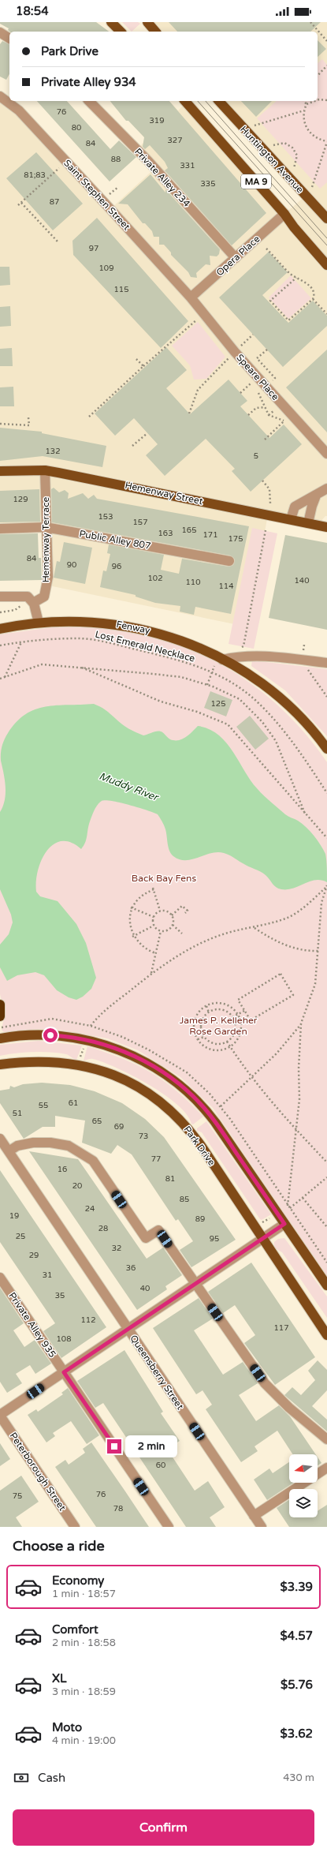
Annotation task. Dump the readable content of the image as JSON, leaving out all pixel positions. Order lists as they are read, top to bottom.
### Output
{
  "streets": {
    "main road": [
      "Huntington Avenue",
      "MA 9",
      "Hemenway Street",
      "Fenway",
      "Park Drive"
    ],
    "street": [
      "Private Alley 234",
      "Saint Stephen Street",
      "Opera Place",
      "Speare Place",
      "Hemenway Terrace",
      "Public Alley 807",
      "Private Alley 935",
      "Queensberry Street",
      "Peterborough Street"
    ],
    "path": ["Lost Emerald Necklace"]
  },
  "crossings": [
    ["Private Alley 234", "Opera Place"],
    ["MA 9", "Opera Place"],
    ["Saint Stephen Street", "Opera Place"],
    ["Saint Stephen Street", "Speare Place"],
    ["Opera Place", "Speare Place"],
    ["Hemenway Street", "Hemenway Terrace"],
    ["Hemenway Terrace", "Public Alley 807"]
  ],
  "water": ["Muddy River"],
  "parks": ["Back Bay Fens", "James P. Kelleher Rose Garden"],
  "house_numbers": [
    "76",
    "319",
    "80",
    "327",
    "84",
    "88",
    "331",
    "81;83",
    "335",
    "87",
    "97",
    "109",
    "115",
    "132",
    "5",
    "129",
    "153",
    "157",
    "165",
    "163",
    "171",
    "175",
    "84",
    "90",
    "96",
    "102",
    "140",
    "110",
    "114",
    "125",
    "61",
    "55",
    "51",
    "65",
    "69",
    "73",
    "77",
    "16",
    "81",
    "20",
    "85",
    "24",
    "19",
    "89",
    "28",
    "25",
    "95",
    "32",
    "29",
    "36",
    "31",
    "40",
    "35",
    "112",
    "117",
    "108",
    "60",
    "76",
    "75",
    "78"
  ],
  "north": "left",
  "page": {
    "status": "18:54",
    "banner": ["Park Drive", "Private Alley 934"],
    "bubble": "2 min",
    "heading": "Choose a ride",
    "list": [
      {
        "name": "Economy",
        "note": "1 min · 18:57",
        "value": "$3.39"
      },
      {
        "name": "Comfort",
        "note": "2 min · 18:58",
        "value": "$4.57"
      },
      {
        "name": "XL",
        "note": "3 min · 18:59",
        "value": "$5.76"
      },
      {
        "name": "Moto",
        "note": "4 min · 19:00",
        "value": "$3.62"
      }
    ],
    "pay": ["Cash", "430 m"],
    "buttons": "Confirm"
  }
}
